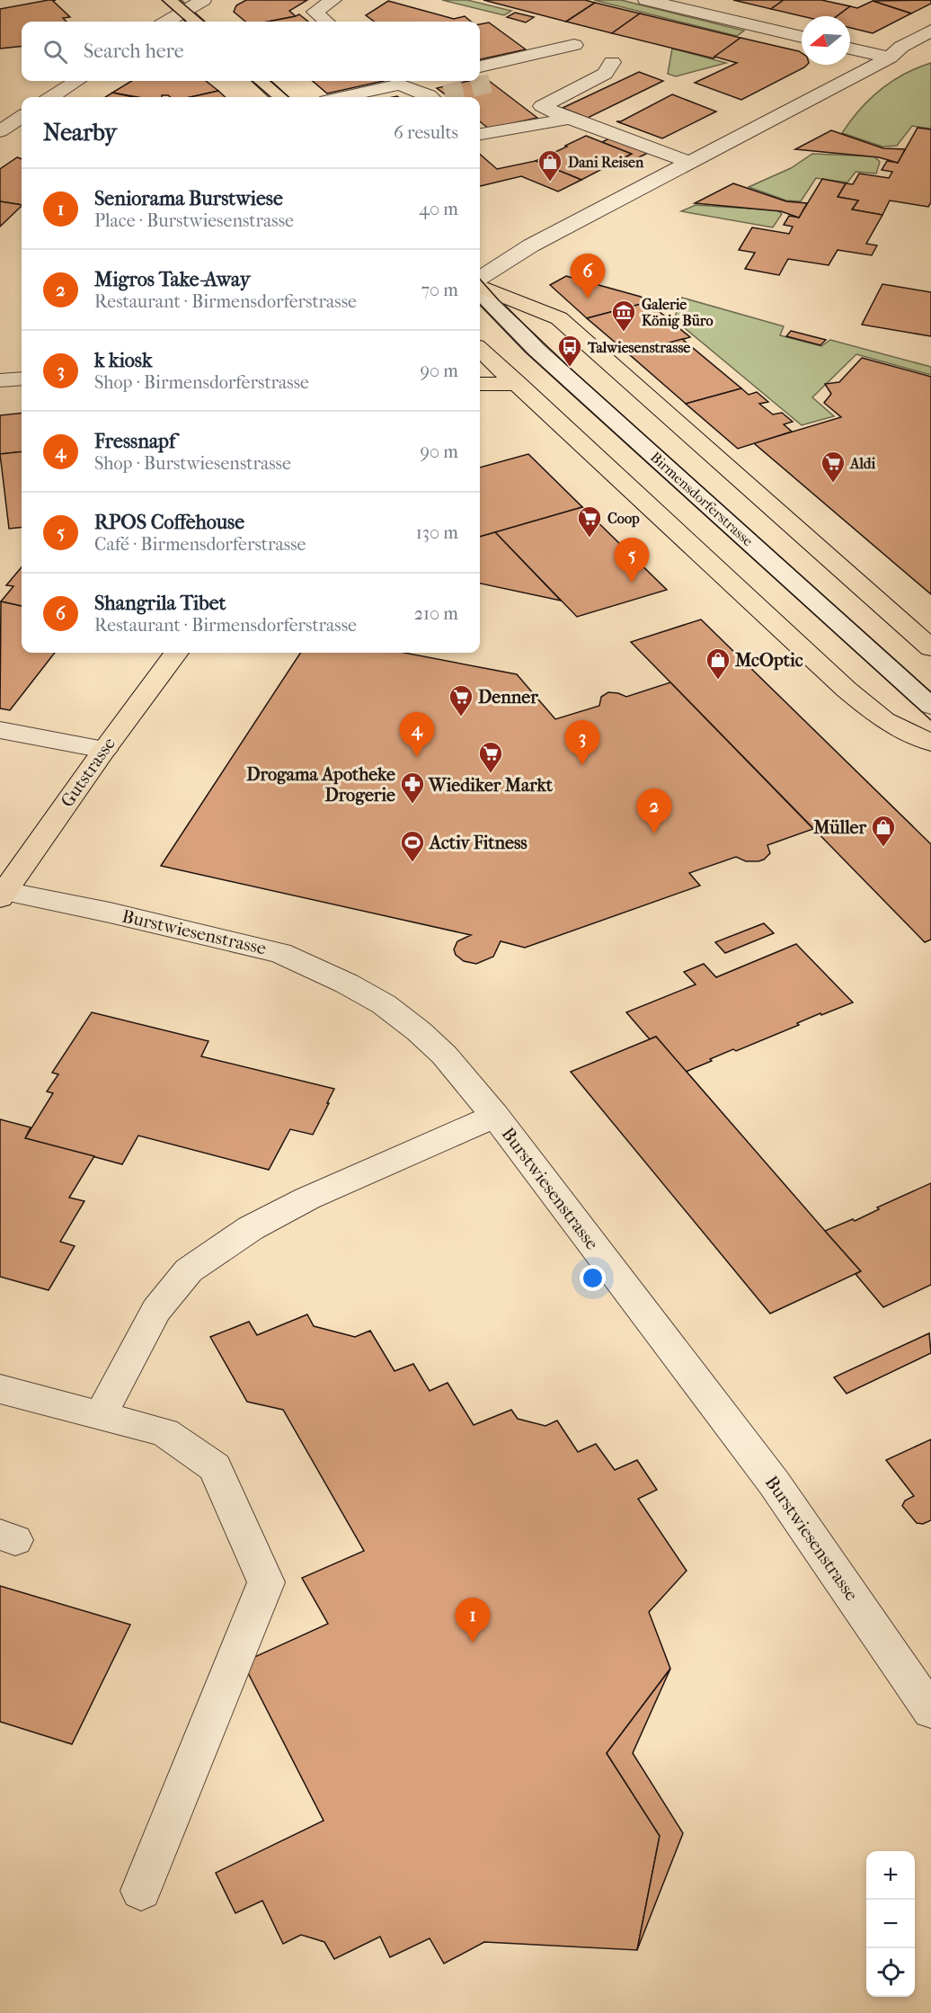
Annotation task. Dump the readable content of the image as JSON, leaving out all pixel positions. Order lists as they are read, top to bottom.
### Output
{
  "streets": {
    "main road": ["Birmensdorferstrasse", "Gutstrasse"],
    "street": ["Burstwiesenstrasse"]
  },
  "crossings": [
    ["Gutstrasse", "Burstwiesenstrasse"]
  ],
  "places": {
    "shop": ["Dani Reisen", "McOptic", "Müller"],
    "museum": ["Galerie König Büro"],
    "bus stop": ["Talwiesenstrasse"],
    "supermarket": [
      "Aldi",
      "Coop",
      "Denner",
      "Wiediker Markt"
    ],
    "pharmacy": ["Drogama Apotheke Drogerie"],
    "sports": ["Activ Fitness"]
  },
  "north": "left",
  "page": {
    "search": "Search here",
    "heading": ["Nearby", "6 results"],
    "list": [
      {
        "mark": "1",
        "name": "Seniorama Burstwiese",
        "note": "Place · Burstwiesenstrasse",
        "value": "40 m"
      },
      {
        "mark": "2",
        "name": "Migros Take-Away",
        "note": "Restaurant · Birmensdorferstrasse",
        "value": "70 m"
      },
      {
        "mark": "3",
        "name": "k kiosk",
        "note": "Shop · Birmensdorferstrasse",
        "value": "90 m"
      },
      {
        "mark": "4",
        "name": "Fressnapf",
        "note": "Shop · Burstwiesenstrasse",
        "value": "90 m"
      },
      {
        "mark": "5",
        "name": "RPOS Coffehouse",
        "note": "Café · Birmensdorferstrasse",
        "value": "130 m"
      },
      {
        "mark": "6",
        "name": "Shangrila Tibet",
        "note": "Restaurant · Birmensdorferstrasse",
        "value": "210 m"
      }
    ],
    "pins": [
      "6",
      "5",
      "4",
      "3",
      "2",
      "1"
    ],
    "map_buttons": ["+", "−"]
  }
}
